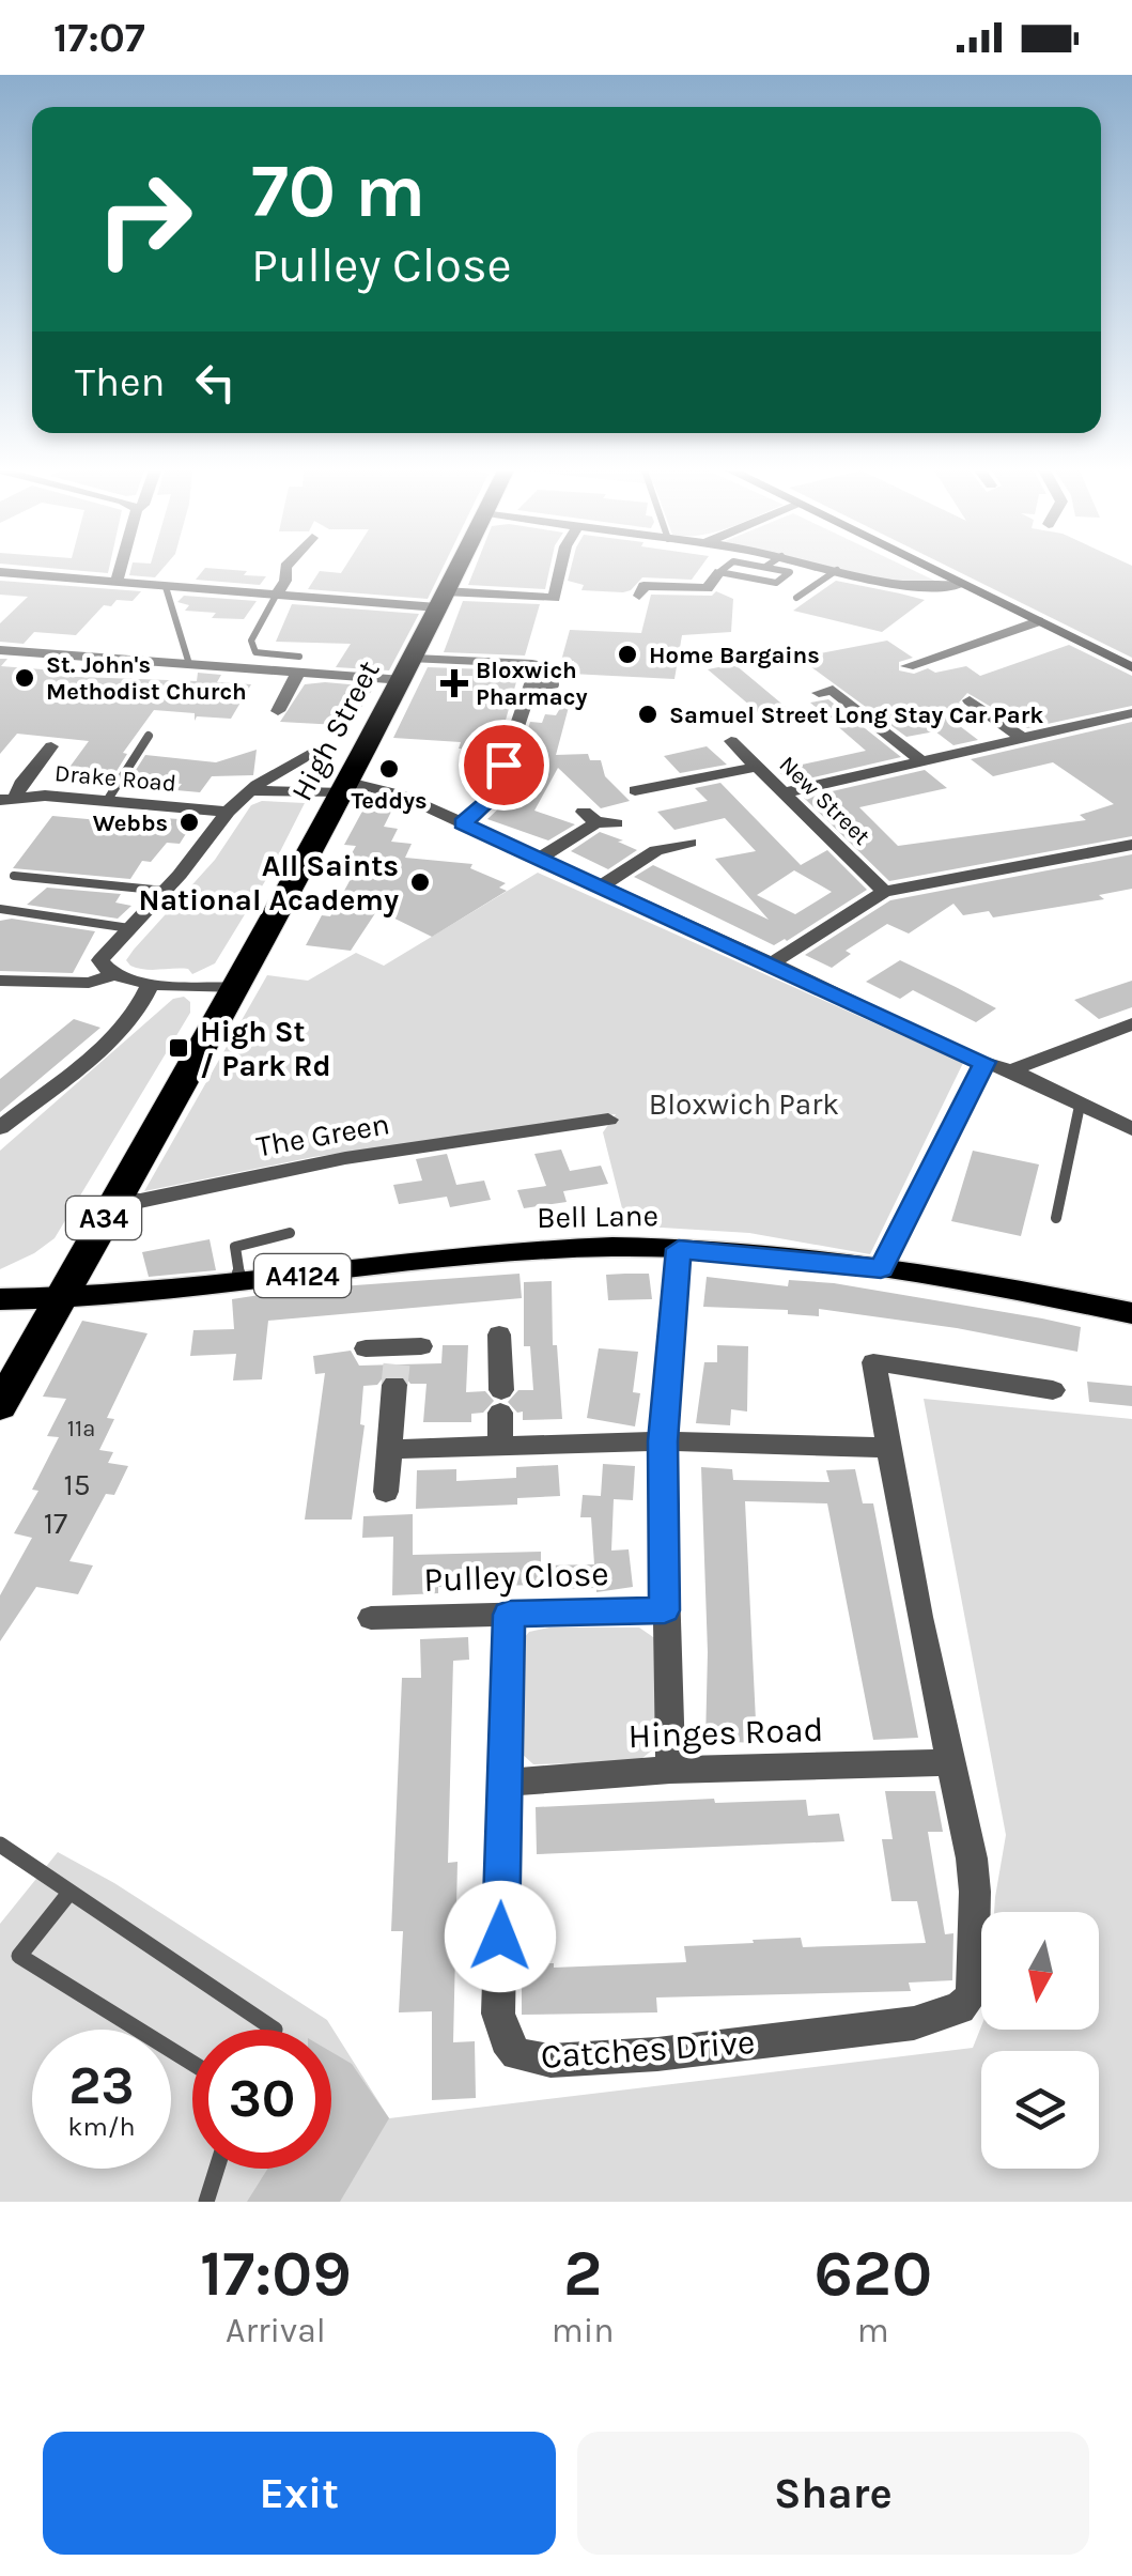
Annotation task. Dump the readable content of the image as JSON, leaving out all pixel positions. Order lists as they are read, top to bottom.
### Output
{
  "streets": {
    "highway": ["High Street", "A34"],
    "main road": ["Bell Lane", "A4124"],
    "street": [
      "Drake Road",
      "New Street",
      "The Green",
      "Pulley Close",
      "Hinges Road",
      "Catches Drive"
    ]
  },
  "crossings": [
    ["High Street", "The Green"],
    ["High Street", "Bell Lane"],
    ["High Street", "A34"],
    ["High Street", "A4124"],
    ["Bell Lane", "A34"],
    ["Bell Lane", "A4124"],
    ["A34", "A4124"],
    ["Pulley Close", "Catches Drive"],
    ["Hinges Road", "Catches Drive"]
  ],
  "parks": ["Bloxwich Park"],
  "places": {
    "other": [
      "Home Bargains",
      "St. John's Methodist Church",
      "Samuel Street Long Stay Car Park",
      "Teddys",
      "Webbs",
      "All Saints National Academy"
    ],
    "health": ["Bloxwich Pharmacy"],
    "transit": ["High St / Park Rd"]
  },
  "house_numbers": ["11a", "15", "17"],
  "north": "bottom",
  "page": {
    "status": "17:07",
    "turn": ["70 m", "Pulley Close"],
    "then": "Then",
    "speed": "23 km/h",
    "limit": "30",
    "eta": [
      "17:09",
      "Arrival",
      "2",
      "min",
      "620",
      "m"
    ],
    "buttons": ["Exit", "Share"]
  }
}
